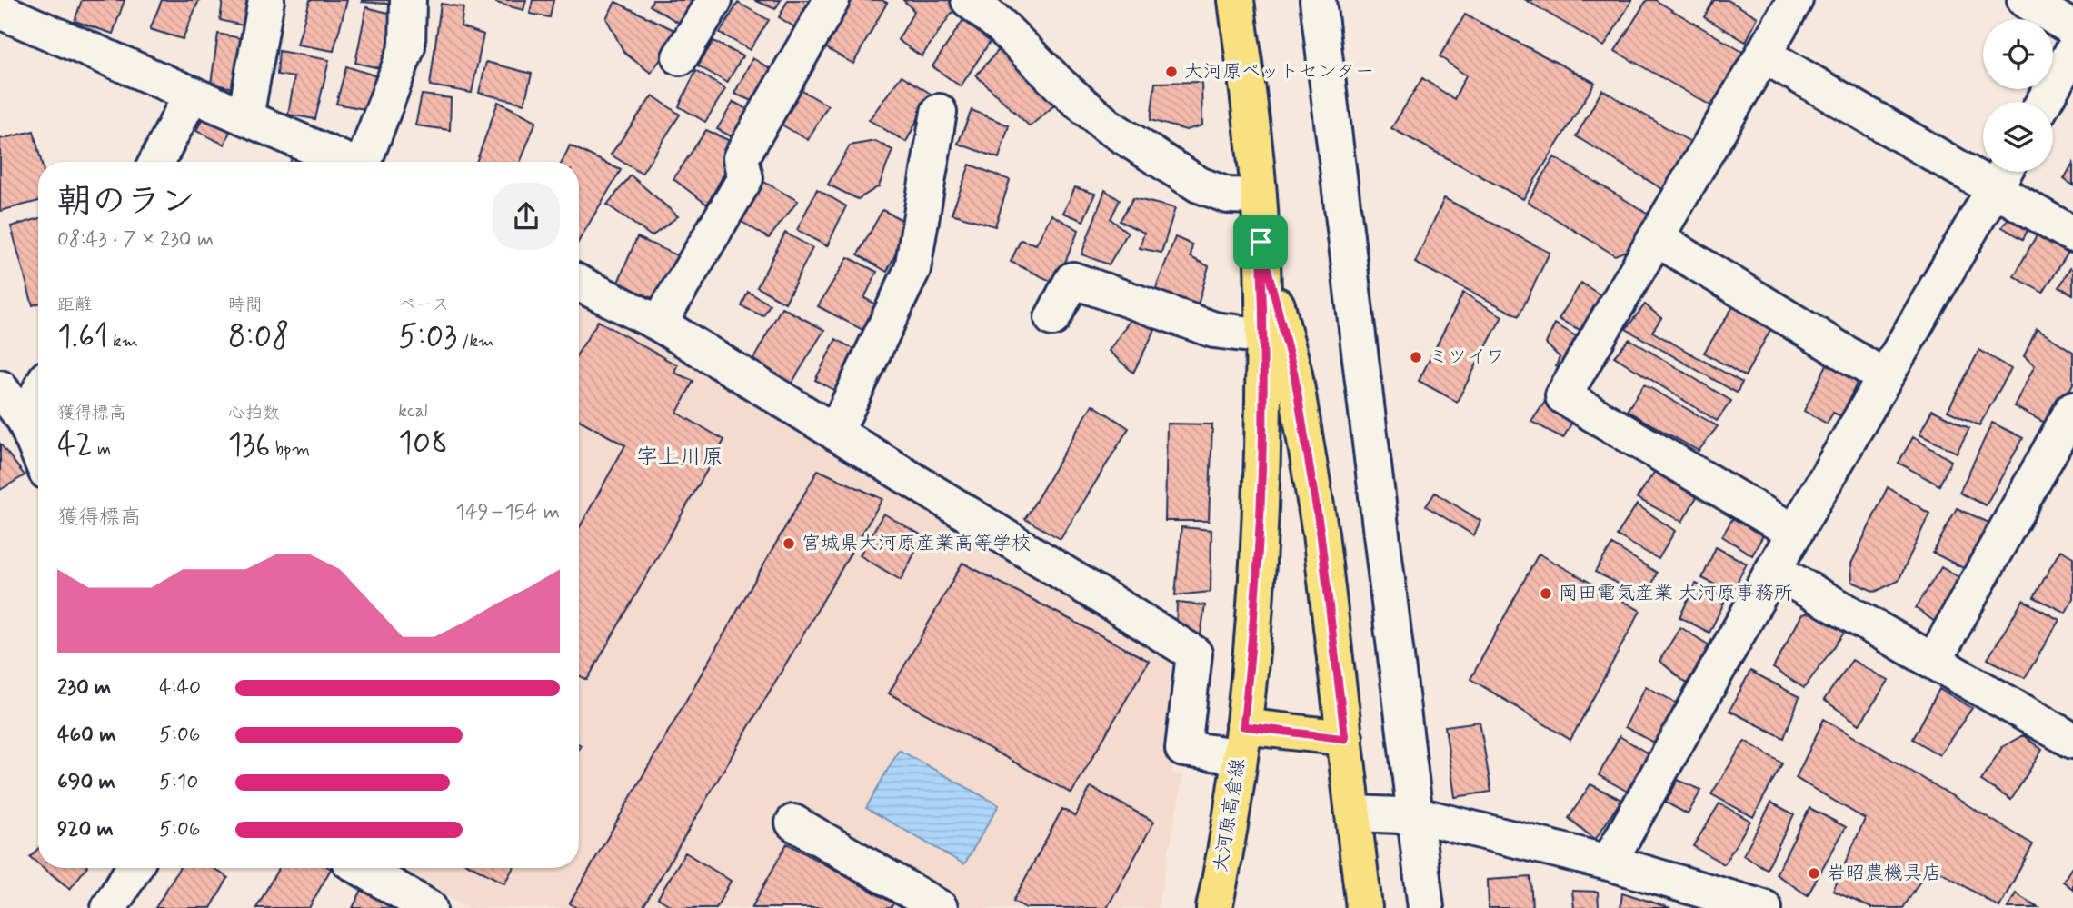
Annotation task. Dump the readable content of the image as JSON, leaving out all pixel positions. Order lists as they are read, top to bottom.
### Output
{
  "streets": {
    "main road": ["大河原高倉線"]
  },
  "districts": ["字上川原"],
  "places": [
    "大河原ペットセンター",
    "ミツイワ",
    "宮城県大河原産業高等学校",
    "岡田電気産業 大河原事務所",
    "岩昭農機具店"
  ],
  "page": {
    "heading": ["朝のラン", "08:43 · 7 × 230 m"],
    "stats": [
      ["距離", "1.61 km"],
      ["時間", "8:08"],
      ["ペース", "5:03 /km"],
      ["獲得標高", "42 m"],
      ["心拍数", "136 bpm"],
      ["kcal", "108"]
    ],
    "chart": ["獲得標高", "149–154 m"],
    "list": [
      {
        "name": "230 m",
        "note": "4:40"
      },
      {
        "name": "460 m",
        "note": "5:06"
      },
      {
        "name": "690 m",
        "note": "5:10"
      },
      {
        "name": "920 m",
        "note": "5:06"
      }
    ]
  }
}
